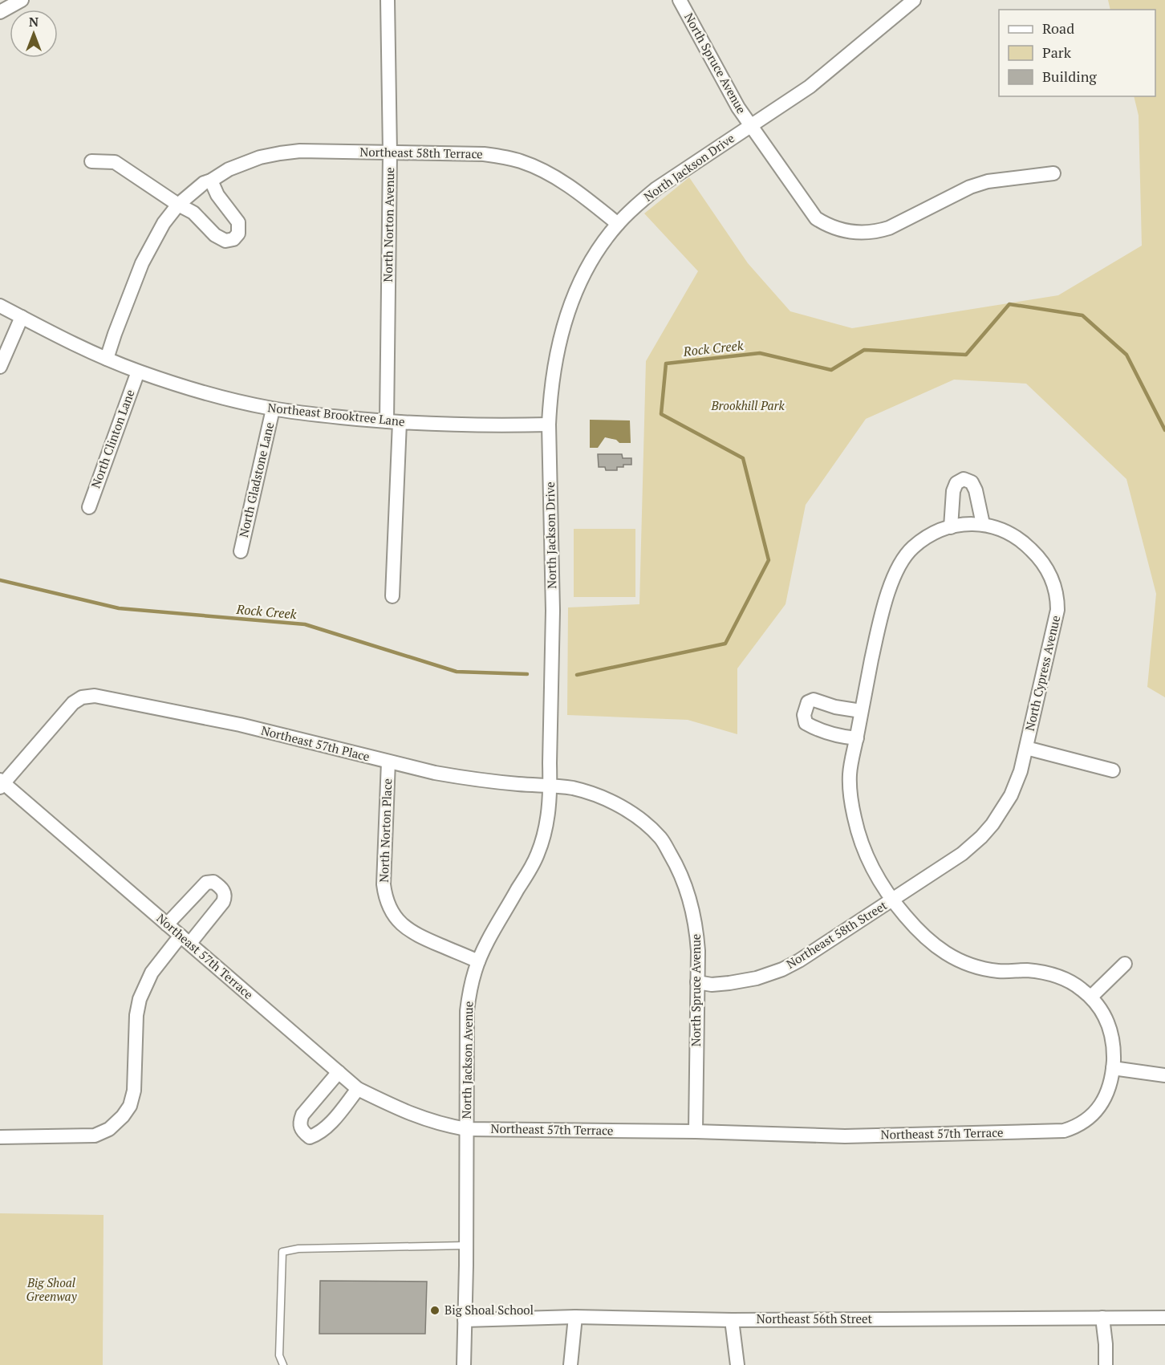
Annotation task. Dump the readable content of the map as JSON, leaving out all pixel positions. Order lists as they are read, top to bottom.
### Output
{
  "streets": {
    "street": [
      "North Spruce Avenue",
      "Northeast 58th Terrace",
      "North Jackson Drive",
      "North Norton Avenue",
      "Northeast Brooktree Lane",
      "North Clinton Lane",
      "North Gladstone Lane",
      "North Cypress Avenue",
      "Northeast 57th Place",
      "North Norton Place",
      "Northeast 58th Street",
      "Northeast 57th Terrace",
      "North Jackson Avenue",
      "Northeast 56th Street"
    ]
  },
  "crossings": [
    ["North Spruce Avenue", "North Jackson Drive"],
    ["North Spruce Avenue", "Northeast 57th Place"],
    ["North Spruce Avenue", "Northeast 58th Street"],
    ["North Spruce Avenue", "Northeast 57th Terrace"],
    ["North Spruce Avenue", "North Jackson Avenue"],
    ["Northeast 58th Terrace", "North Jackson Drive"],
    ["Northeast 58th Terrace", "North Norton Avenue"],
    ["Northeast 58th Terrace", "Northeast Brooktree Lane"],
    ["North Jackson Drive", "Northeast Brooktree Lane"],
    ["North Jackson Drive", "North Jackson Avenue"],
    ["North Norton Avenue", "Northeast Brooktree Lane"],
    ["Northeast Brooktree Lane", "North Clinton Lane"],
    ["Northeast Brooktree Lane", "North Gladstone Lane"],
    ["North Cypress Avenue", "Northeast 58th Street"],
    ["Northeast 57th Place", "North Norton Place"],
    ["Northeast 57th Place", "Northeast 57th Terrace"],
    ["Northeast 57th Place", "North Jackson Avenue"],
    ["North Norton Place", "North Jackson Avenue"],
    ["Northeast 58th Street", "Northeast 57th Terrace"],
    ["Northeast 57th Terrace", "North Jackson Avenue"],
    ["North Jackson Avenue", "Northeast 56th Street"]
  ],
  "water": ["Rock Creek"],
  "parks": ["Brookhill Park", "Big Shoal Greenway"],
  "places": ["Big Shoal School"],
  "legend": ["Road", "Park", "Building"],
  "north": "top"
}
